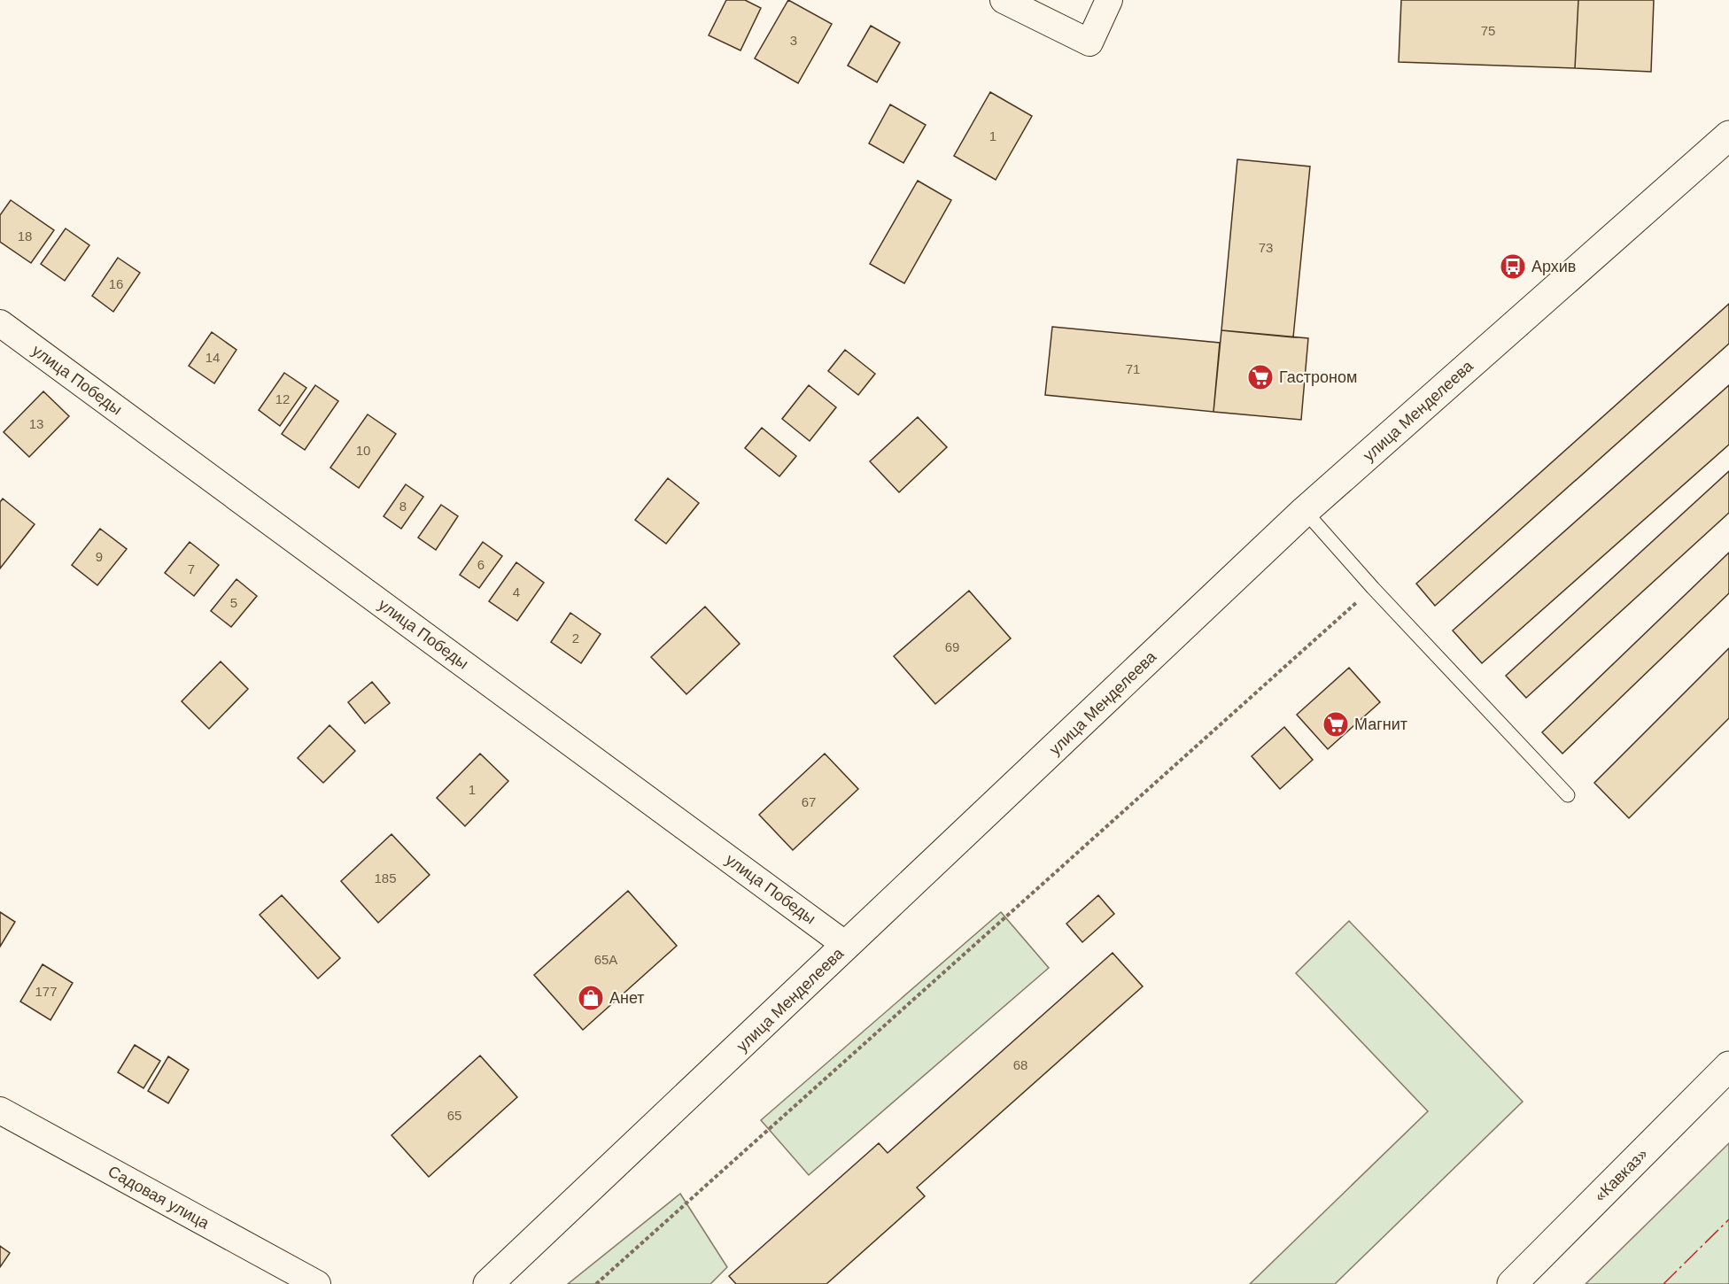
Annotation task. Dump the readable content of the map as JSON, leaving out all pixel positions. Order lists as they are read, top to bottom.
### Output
{
  "streets": {
    "main road": ["улица Менделеева", "«Кавказ»"],
    "street": ["улица Победы", "Садовая улица"]
  },
  "crossings": [
    ["улица Победы", "улица Менделеева"]
  ],
  "places": {
    "bus stop": ["Архив"],
    "supermarket": ["Гастроном", "Магнит"],
    "shop": ["Анет"]
  },
  "house_numbers": [
    "75",
    "3",
    "1",
    "18",
    "73",
    "16",
    "14",
    "71",
    "12",
    "13",
    "10",
    "8",
    "9",
    "6",
    "7",
    "4",
    "5",
    "2",
    "69",
    "1",
    "67",
    "185",
    "65А",
    "177",
    "68",
    "65"
  ]
}
